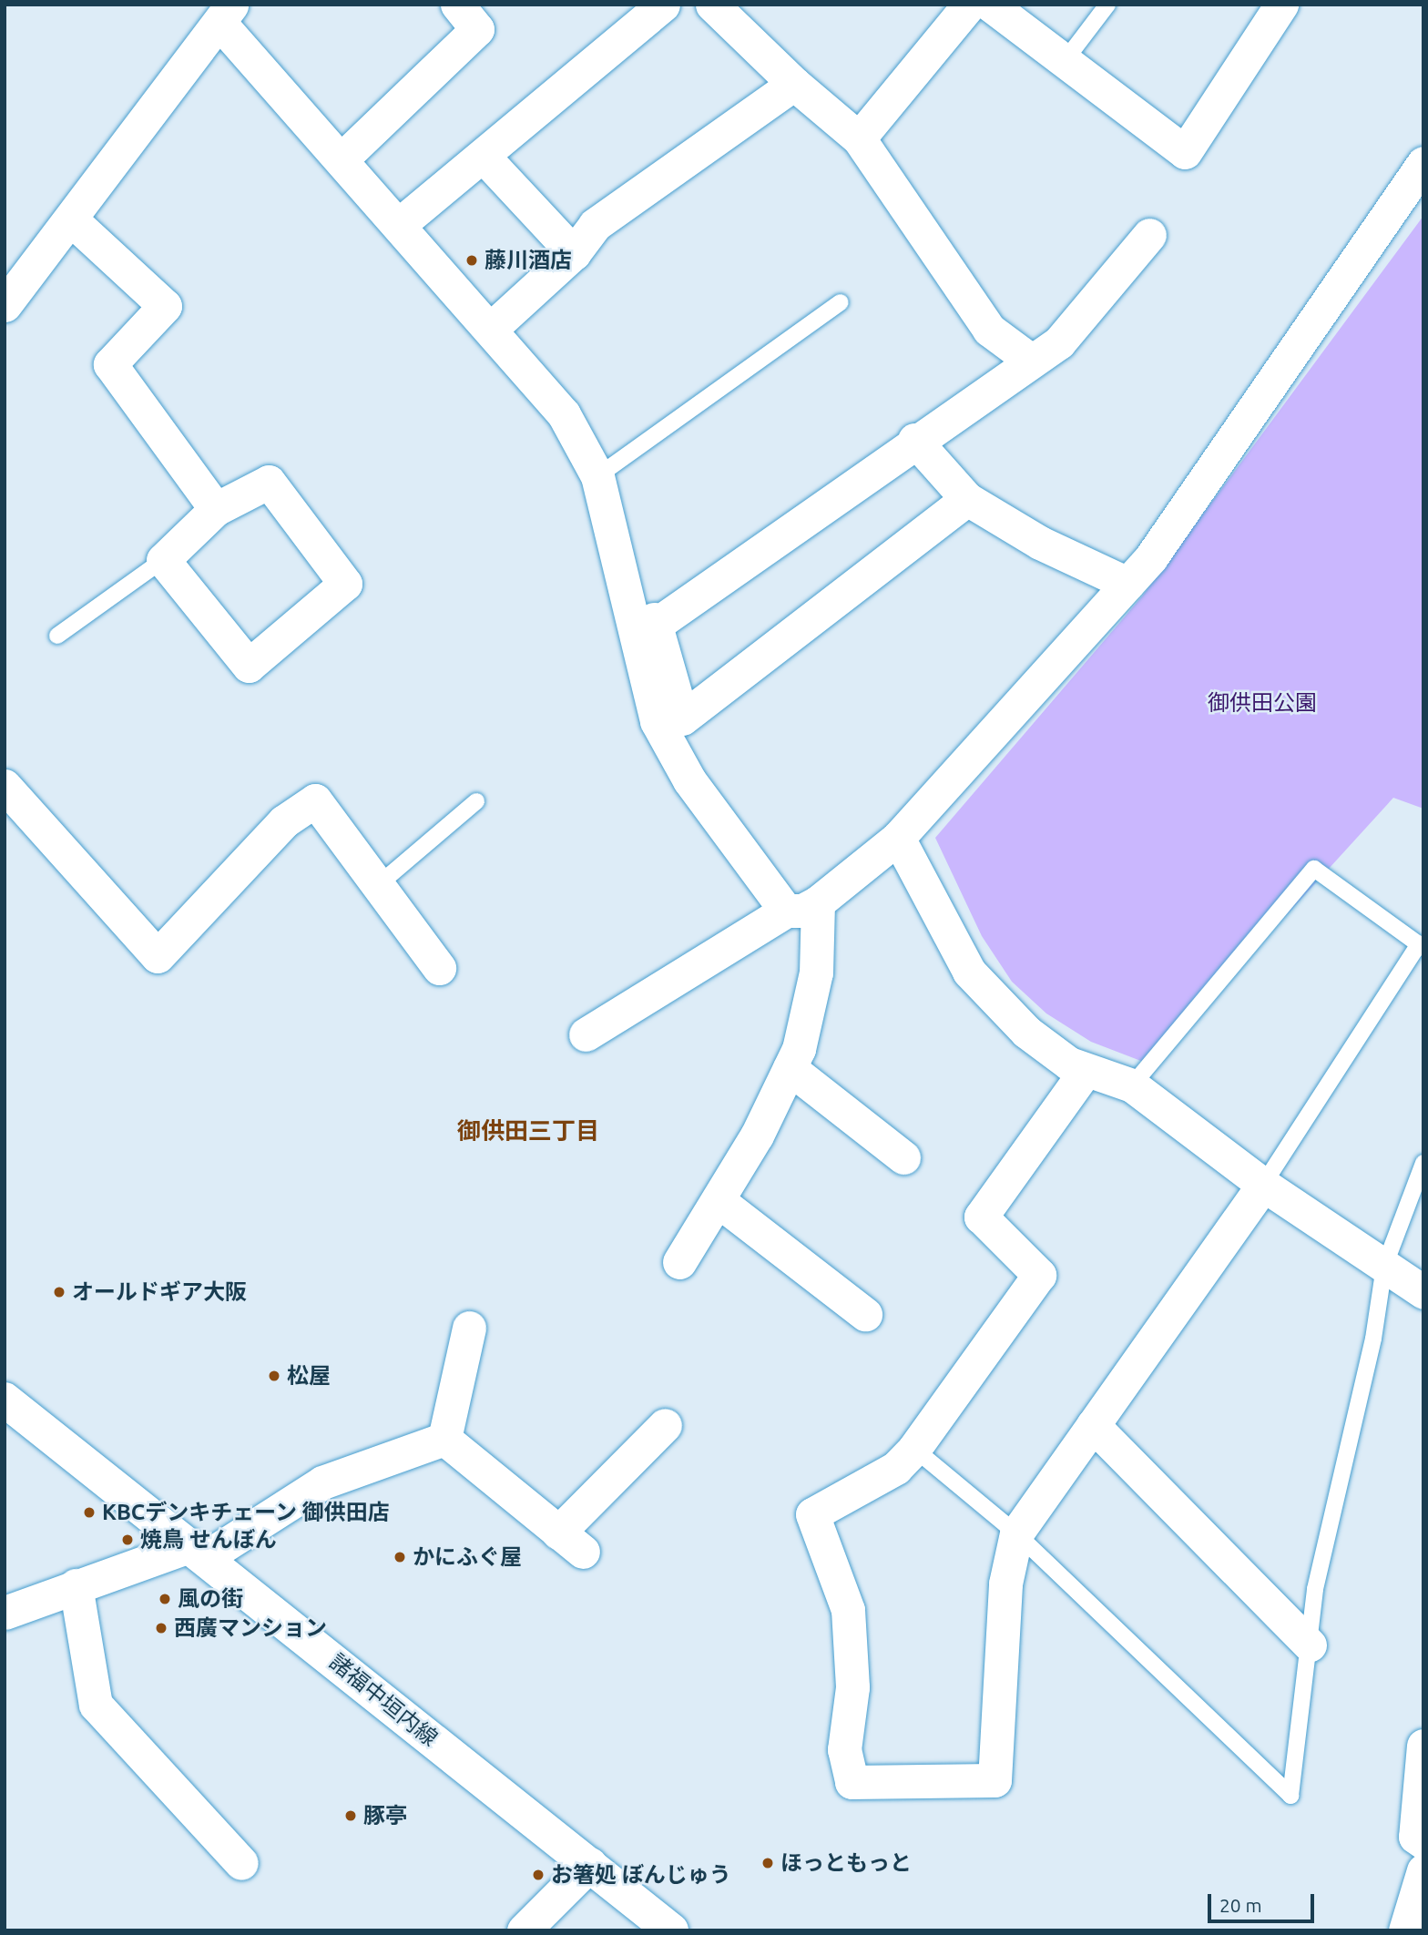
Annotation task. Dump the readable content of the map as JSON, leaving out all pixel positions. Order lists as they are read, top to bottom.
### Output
{
  "streets": {
    "street": ["諸福中垣内線"]
  },
  "districts": ["御供田三丁目"],
  "parks": ["御供田公園"],
  "places": [
    "藤川酒店",
    "オールドギア大阪",
    "松屋",
    "KBCデンキチェーン 御供田店",
    "焼鳥 せんぼん",
    "かにふぐ屋",
    "風の街",
    "西廣マンション",
    "豚亭",
    "ほっともっと",
    "お箸処 ぼんじゅう"
  ],
  "scale_bar": "20 m"
}
